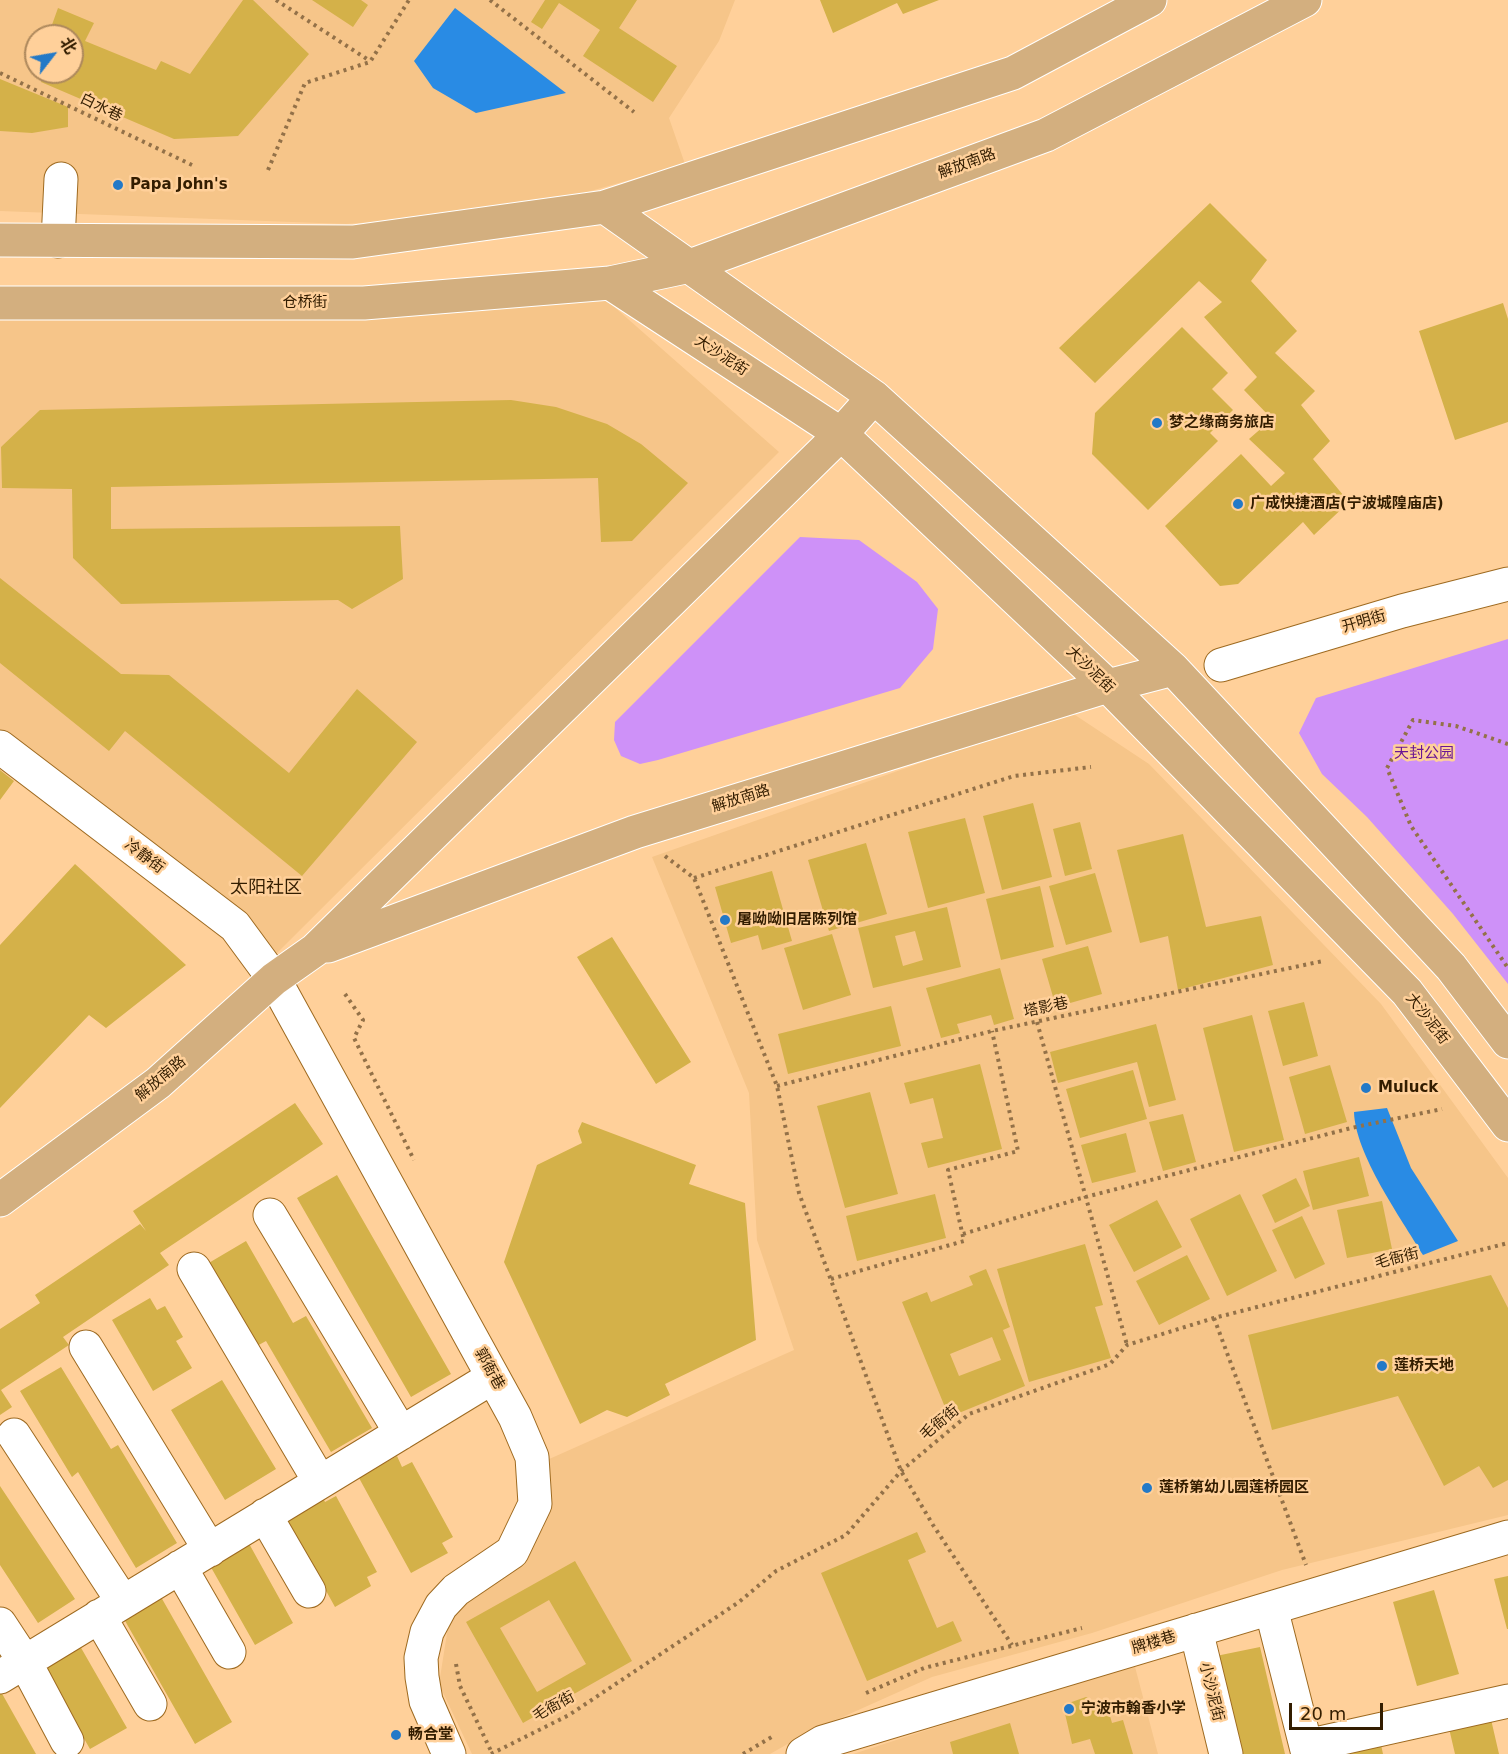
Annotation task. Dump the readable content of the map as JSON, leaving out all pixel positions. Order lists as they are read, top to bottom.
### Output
{
  "streets": {
    "main road": ["解放南路", "仓桥街", "大沙泥街"],
    "street": [
      "开明街",
      "冷静街",
      "郭衙巷",
      "牌楼巷",
      "小沙泥街"
    ],
    "path": ["白水巷", "塔影巷", "毛衙街"]
  },
  "crossings": [
    ["解放南路", "仓桥街"],
    ["解放南路", "大沙泥街"],
    ["解放南路", "冷静街"],
    ["解放南路", "郭衙巷"],
    ["仓桥街", "大沙泥街"],
    ["冷静街", "郭衙巷"],
    ["牌楼巷", "小沙泥街"]
  ],
  "districts": ["太阳社区"],
  "parks": ["天封公园"],
  "places": [
    "Papa John's",
    "梦之缘商务旅店",
    "广成快捷酒店(宁波城隍庙店)",
    "屠呦呦旧居陈列馆",
    "Muluck",
    "莲桥天地",
    "莲桥第幼儿园莲桥园区",
    "宁波市翰香小学",
    "畅合堂"
  ],
  "scale_bar": "20 m",
  "north": "top right"
}
